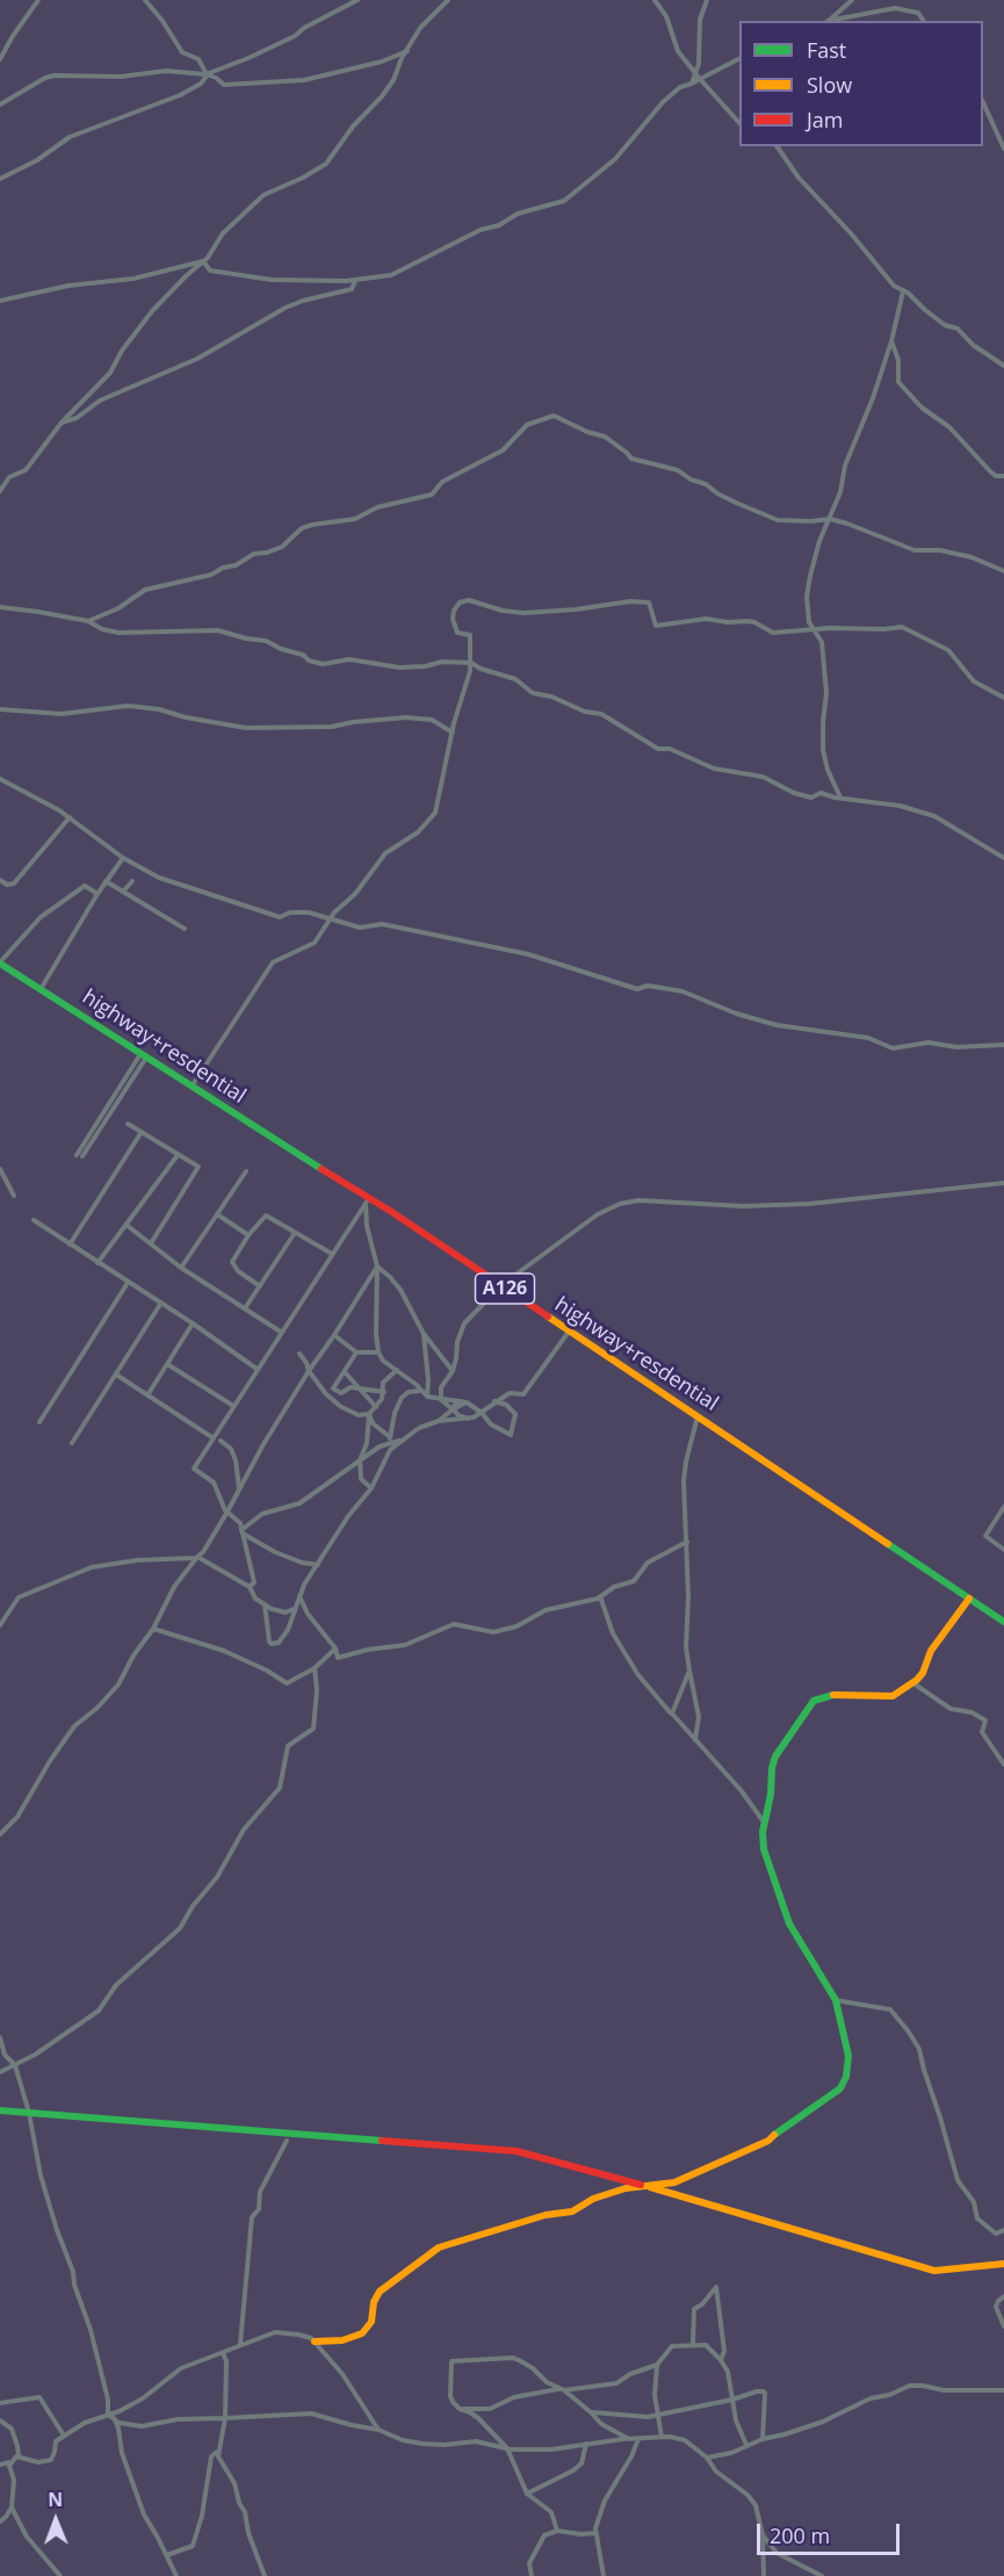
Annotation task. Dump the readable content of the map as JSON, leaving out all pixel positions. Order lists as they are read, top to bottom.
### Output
{
  "streets": {
    "main road": ["highway+resdential", "A126"]
  },
  "legend": ["Fast", "Slow", "Jam"],
  "scale_bar": "200 m",
  "north": "top"
}
